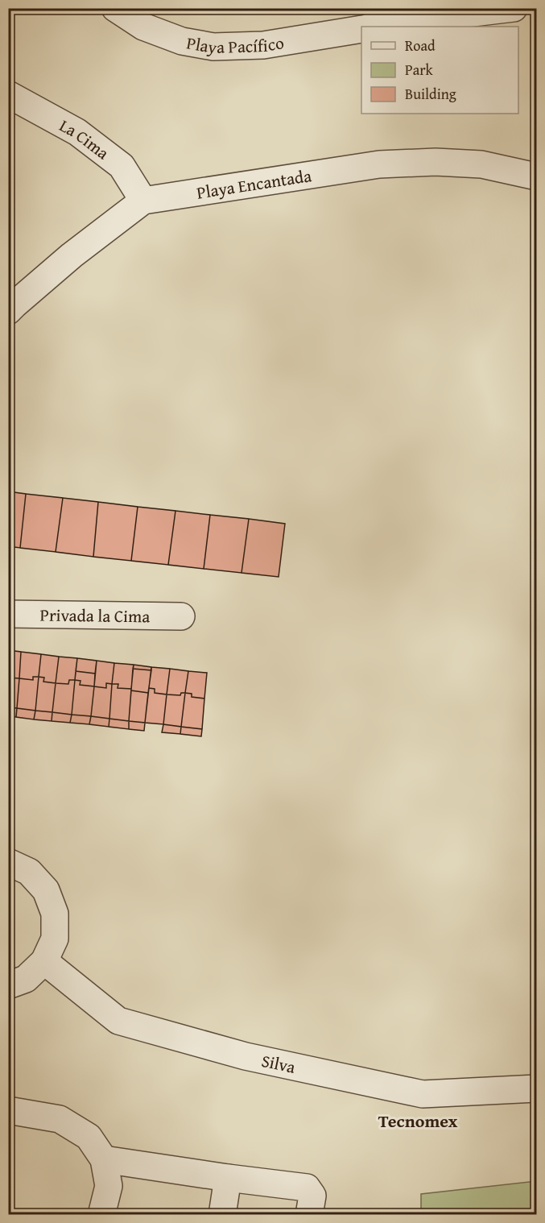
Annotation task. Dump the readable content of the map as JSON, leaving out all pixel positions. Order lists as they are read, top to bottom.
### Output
{
  "streets": {
    "street": [
      "Playa Pacífico",
      "La Cima",
      "Playa Encantada",
      "Privada la Cima",
      "Silva"
    ]
  },
  "crossings": [
    ["La Cima", "Playa Encantada"]
  ],
  "districts": ["Tecnomex"],
  "legend": ["Road", "Park", "Building"]
}
